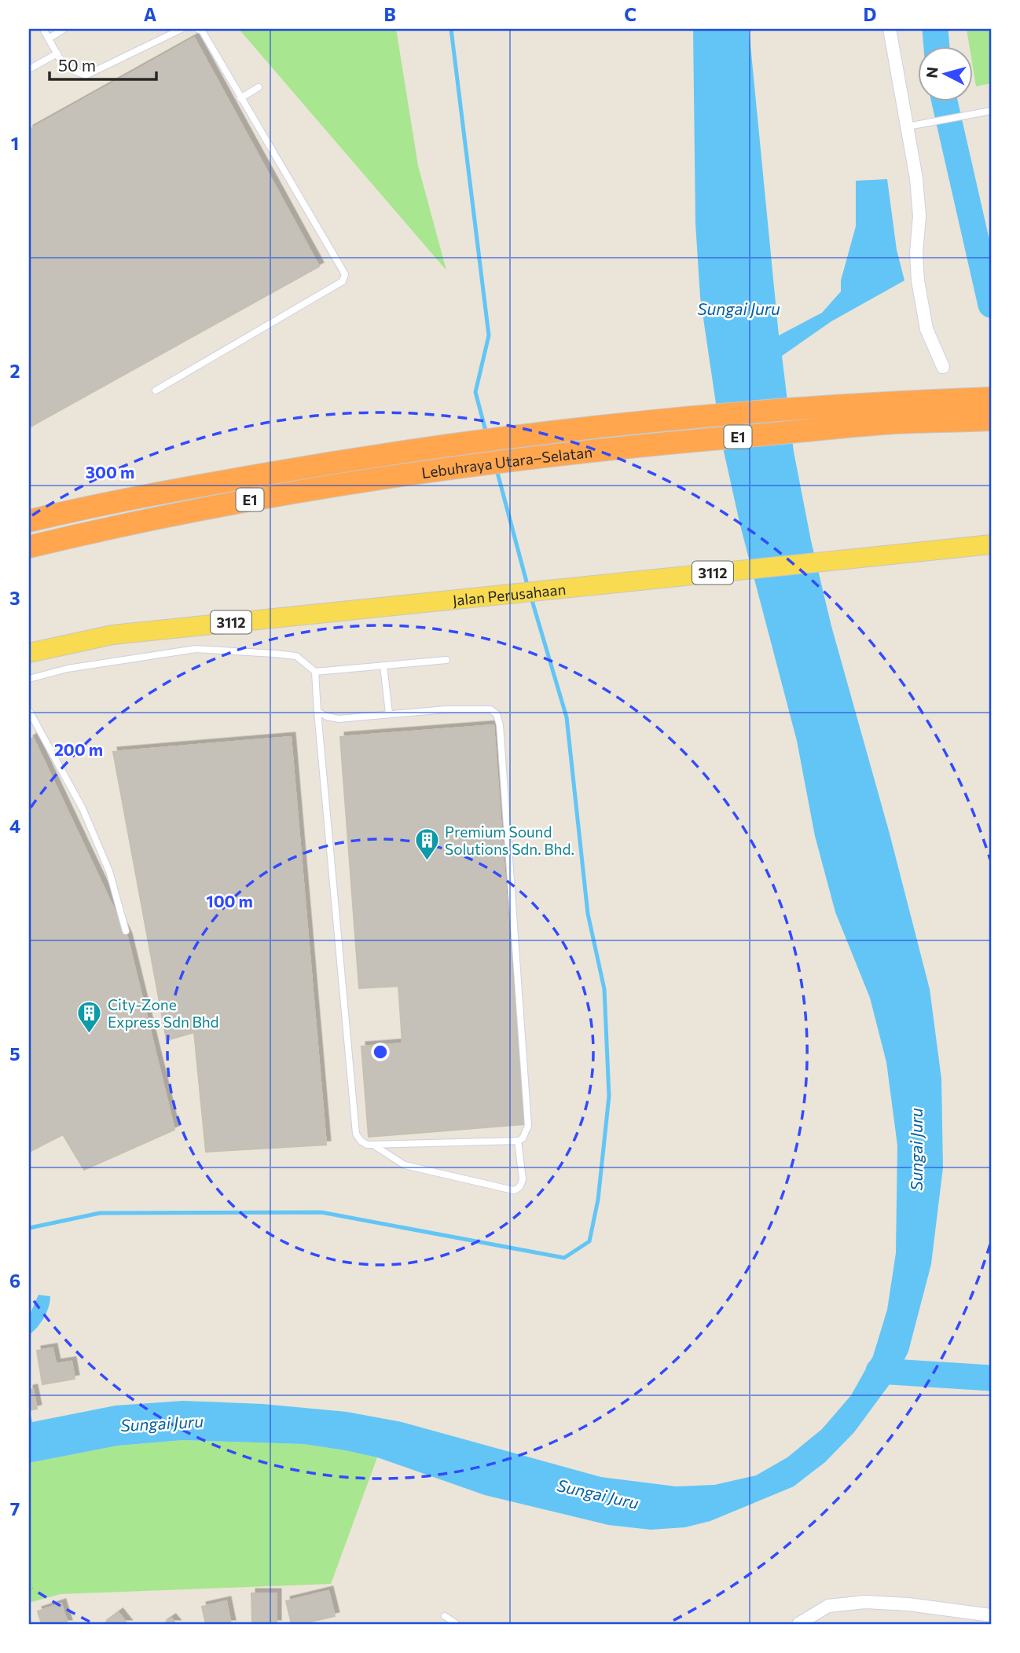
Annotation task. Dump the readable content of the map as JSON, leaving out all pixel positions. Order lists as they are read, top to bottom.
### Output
{
  "streets": {
    "highway": ["E1", "Lebuhraya Utara–Selatan"],
    "main road": ["3112", "Jalan Perusahaan"]
  },
  "water": ["Sungai Juru"],
  "places": {
    "building": ["Premium Sound Solutions Sdn. Bhd.", "City-Zone Express Sdn Bhd"]
  },
  "scale_bar": "50 m",
  "north": "left",
  "grid": {
    "columns": [
      "A",
      "B",
      "C",
      "D"
    ],
    "rows": [
      "1",
      "2",
      "3",
      "4",
      "5",
      "6",
      "7"
    ]
  },
  "rings": ["300 m", "200 m", "100 m"]
}
